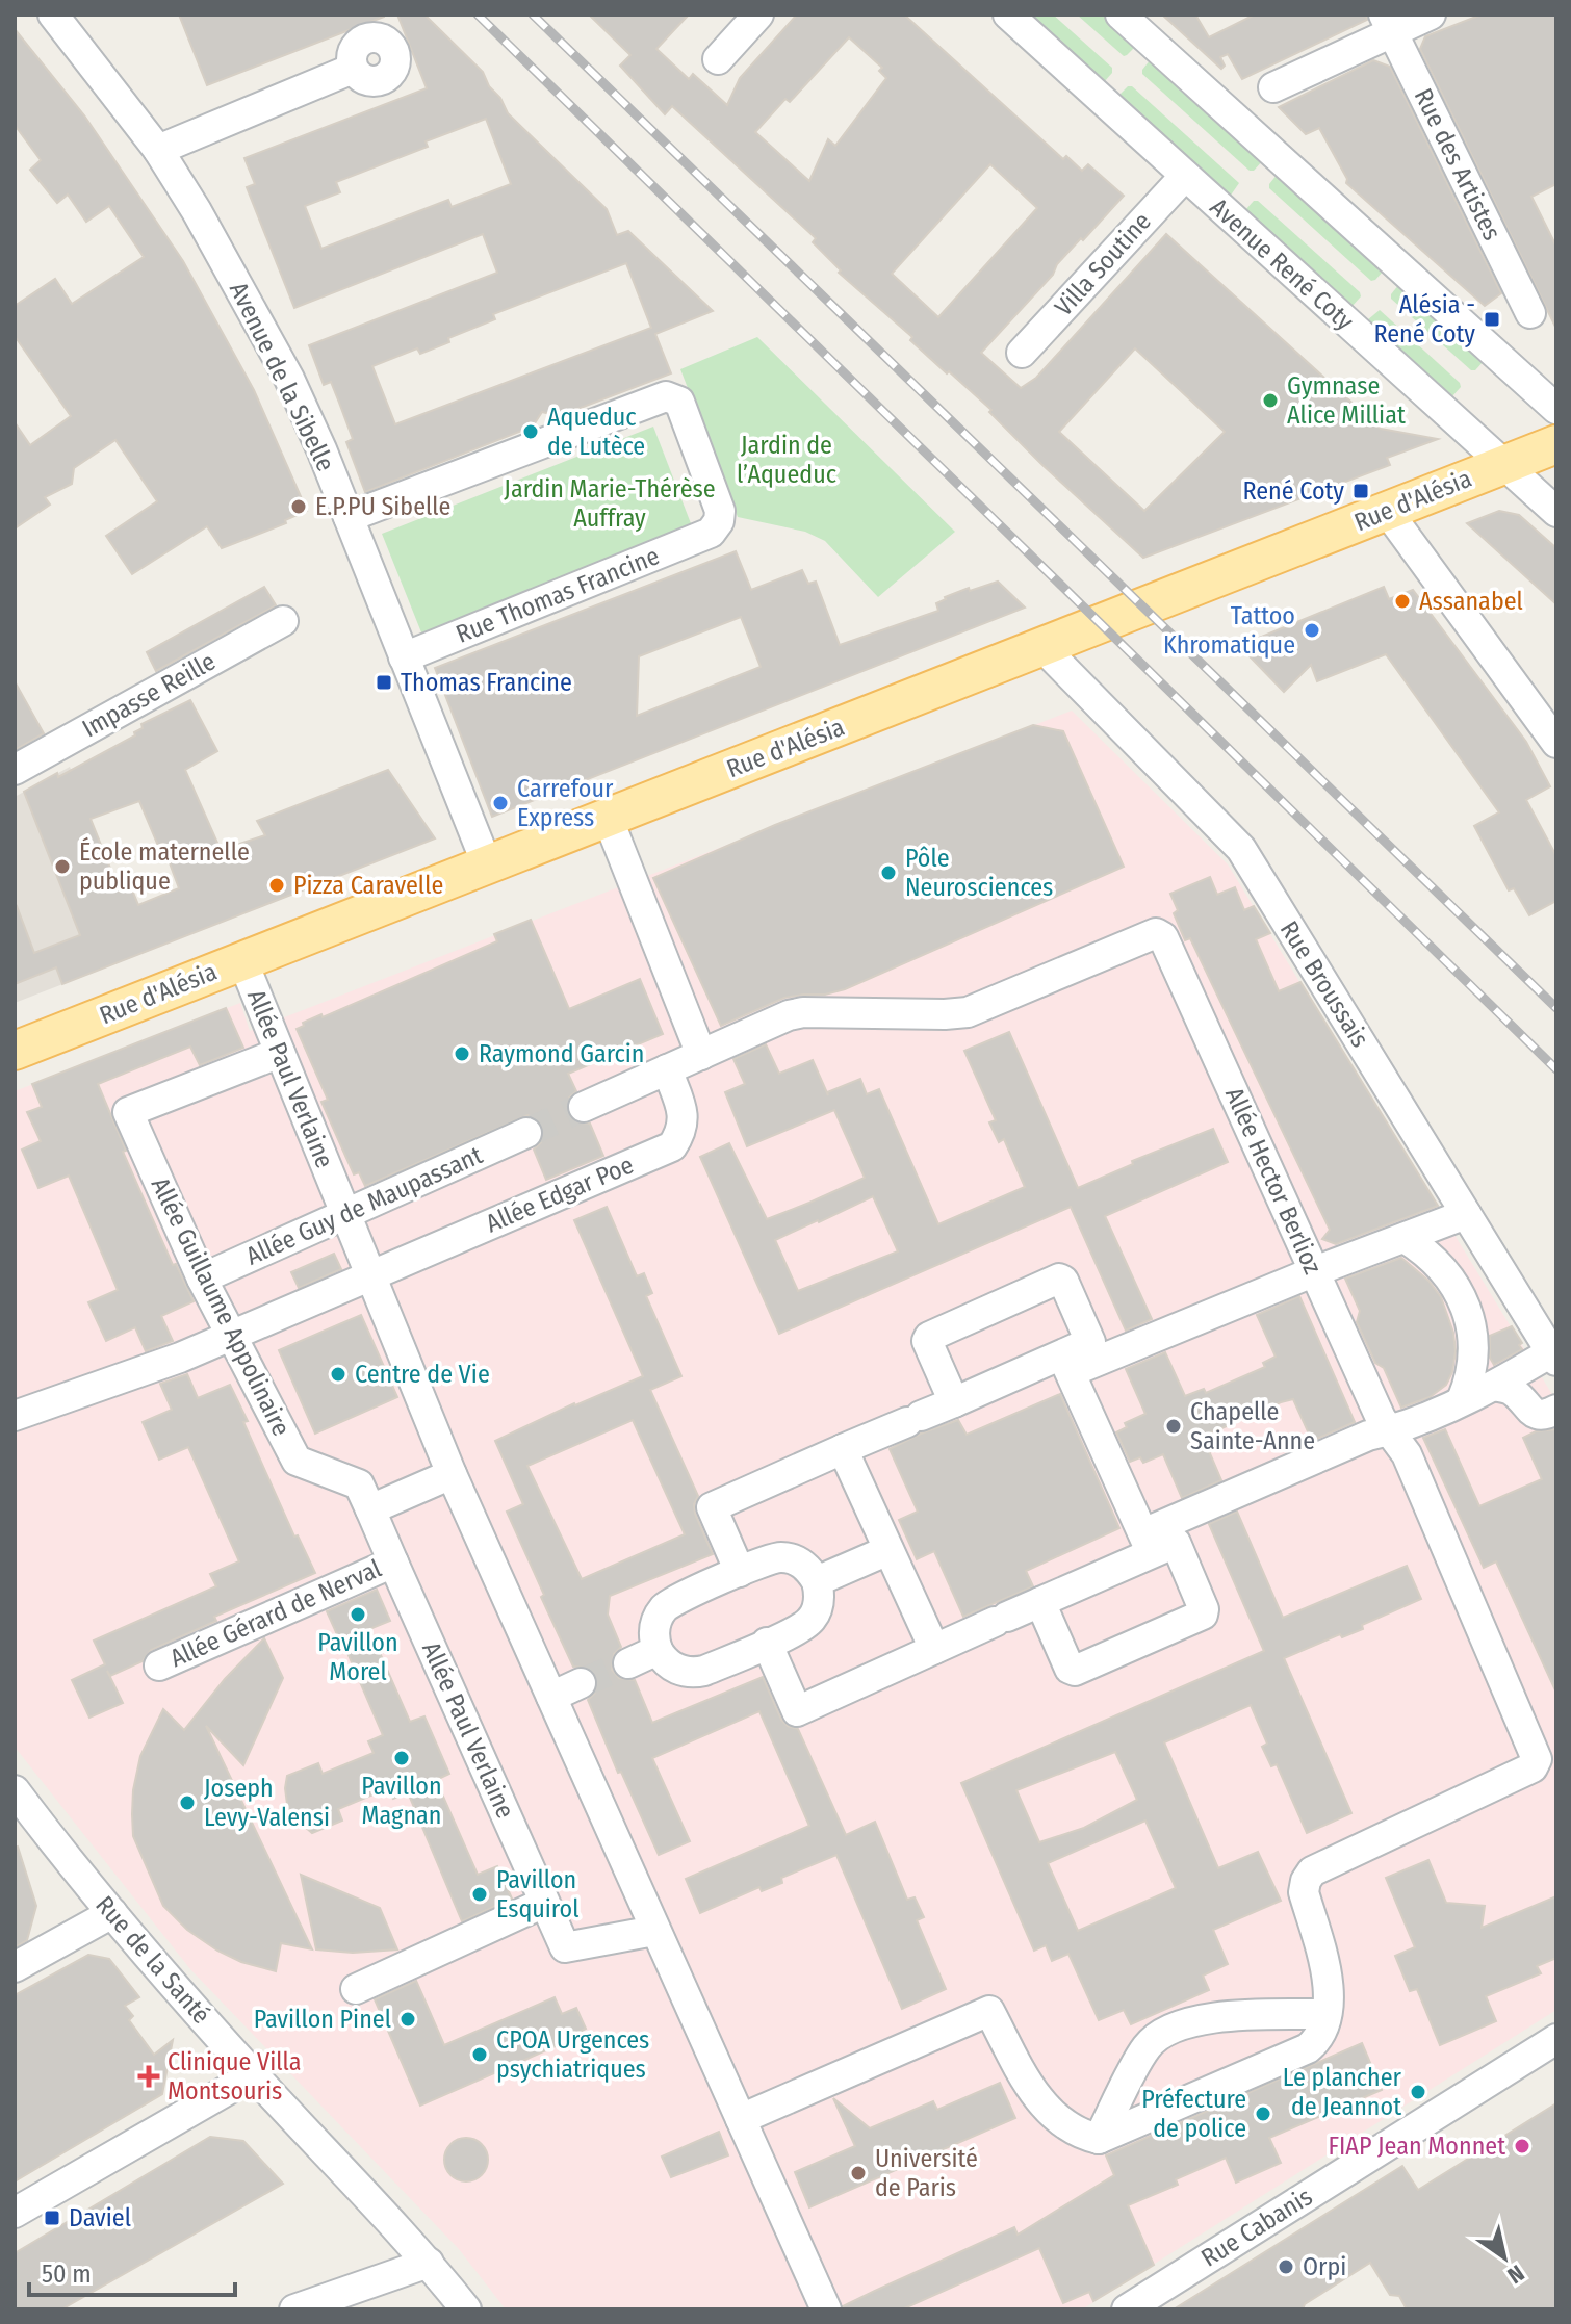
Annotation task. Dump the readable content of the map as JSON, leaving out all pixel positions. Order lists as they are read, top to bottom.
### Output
{
  "streets": {
    "main road": ["Rue d'Alésia"],
    "street": [
      "Rue des Artistes",
      "Villa Soutine",
      "Avenue René Coty",
      "Avenue de la Sibelle",
      "Rue Thomas Francine",
      "Impasse Reille",
      "Rue Broussais",
      "Allée Paul Verlaine",
      "Allée Hector Berlioz",
      "Allée Edgar Poe",
      "Allée Guy de Maupassant",
      "Allée Guillaume Appolinaire",
      "Allée Gérard de Nerval",
      "Rue de la Santé",
      "Rue Cabanis"
    ]
  },
  "crossings": [
    ["Villa Soutine", "Avenue René Coty"],
    ["Avenue René Coty", "Rue d'Alésia"],
    ["Avenue de la Sibelle", "Rue d'Alésia"],
    ["Avenue de la Sibelle", "Rue Thomas Francine"],
    ["Rue d'Alésia", "Rue Broussais"],
    ["Rue d'Alésia", "Allée Paul Verlaine"],
    ["Allée Paul Verlaine", "Allée Edgar Poe"],
    ["Allée Paul Verlaine", "Allée Guy de Maupassant"],
    ["Allée Paul Verlaine", "Allée Guillaume Appolinaire"],
    ["Allée Paul Verlaine", "Allée Gérard de Nerval"],
    ["Allée Edgar Poe", "Allée Guillaume Appolinaire"],
    ["Allée Guy de Maupassant", "Allée Guillaume Appolinaire"]
  ],
  "parks": ["Jardin de l’Aqueduc", "Jardin Marie-Thérèse Auffray"],
  "places": {
    "transit": [
      "Alésia - René Coty",
      "René Coty",
      "Thomas Francine",
      "Daviel"
    ],
    "other": [
      "Gymnase Alice Milliat",
      "Aqueduc de Lutèce",
      "E.P.PU Sibelle",
      "Assanabel",
      "Tattoo Khromatique",
      "Carrefour Express",
      "École maternelle publique",
      "Pôle Neurosciences",
      "Pizza Caravelle",
      "Raymond Garcin",
      "Centre de Vie",
      "Chapelle Sainte-Anne",
      "Pavillon Morel",
      "Pavillon Magnan",
      "Joseph Levy-Valensi",
      "Pavillon Esquirol",
      "Pavillon Pinel",
      "CPOA Urgences psychiatriques",
      "Le plancher de Jeannot",
      "Préfecture de police",
      "FIAP Jean Monnet",
      "Université de Paris",
      "Orpi"
    ],
    "health": ["Clinique Villa Montsouris"]
  },
  "scale_bar": "50 m",
  "north": "bottom right"
}
